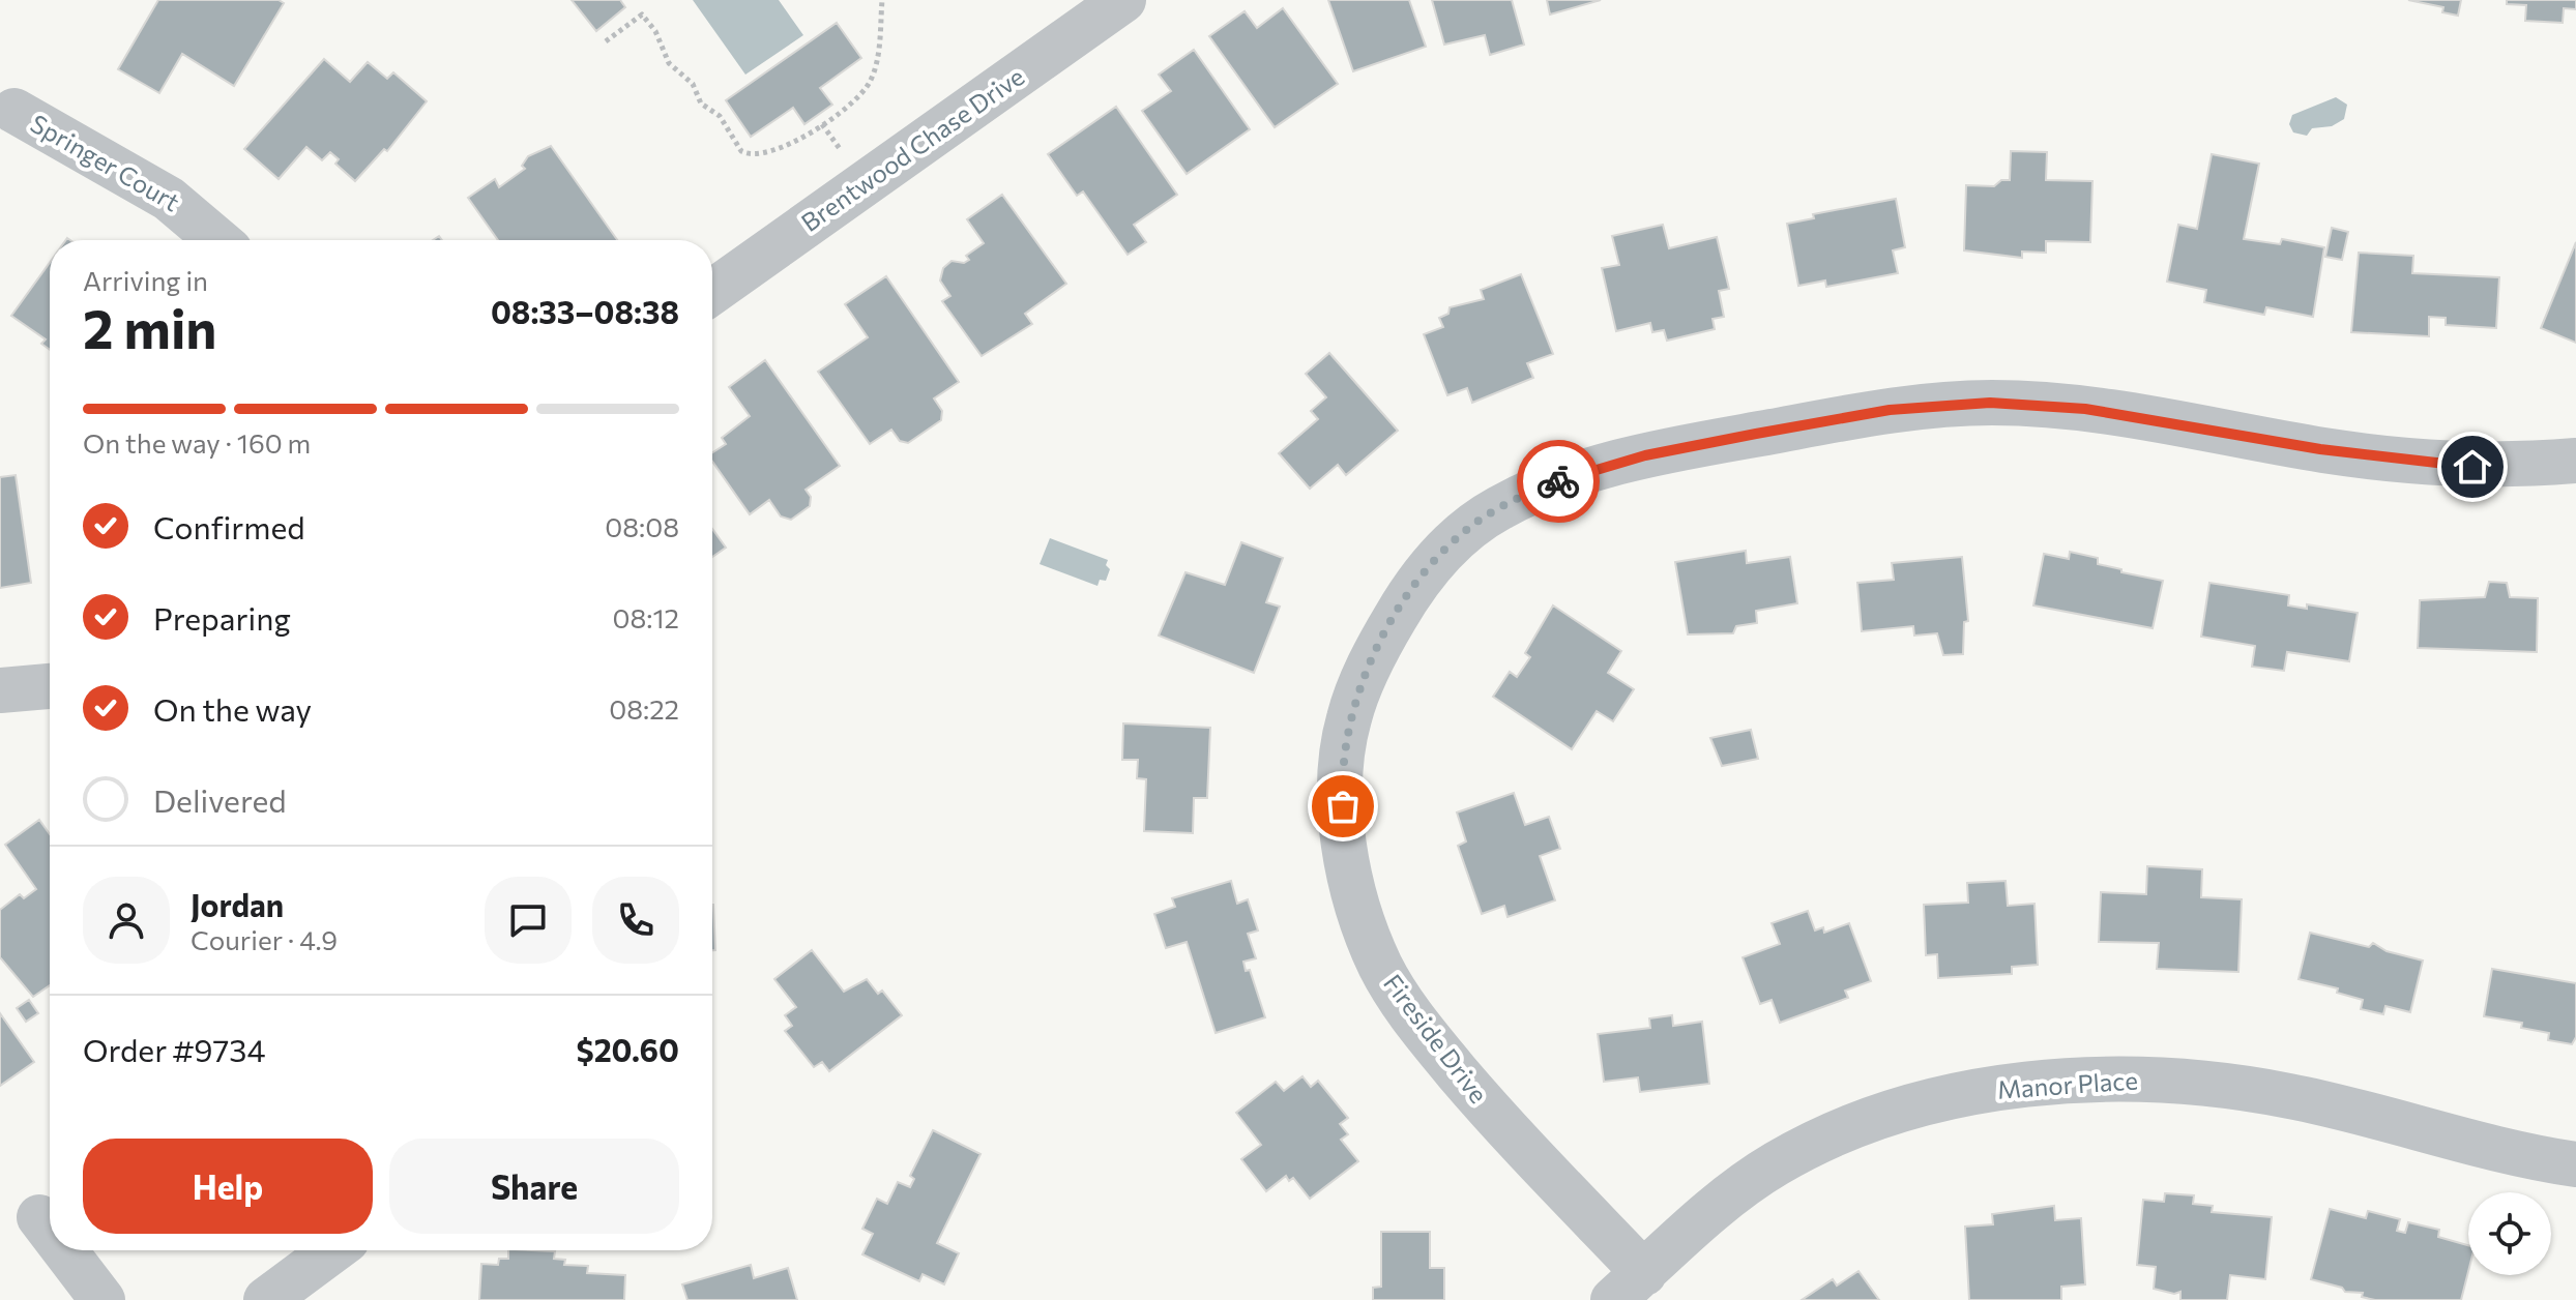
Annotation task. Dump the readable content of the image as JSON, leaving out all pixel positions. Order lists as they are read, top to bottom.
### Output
{
  "streets": {
    "street": [
      "Brentwood Chase Drive",
      "Springer Court",
      "Fireside Drive",
      "Manor Place"
    ]
  },
  "crossings": [
    ["Fireside Drive", "Manor Place"]
  ],
  "page": {
    "heading": ["2 min", "Arriving in", "08:33–08:38"],
    "panel": [
      "Jordan",
      "Courier · 4.9",
      "Order #9734",
      "$20.60"
    ],
    "bar": "On the way · 160 m",
    "list": [
      ["Confirmed", "08:08"],
      ["Preparing", "08:12"],
      ["On the way", "08:22"],
      "Delivered"
    ],
    "buttons": ["Help", "Share"]
  }
}
